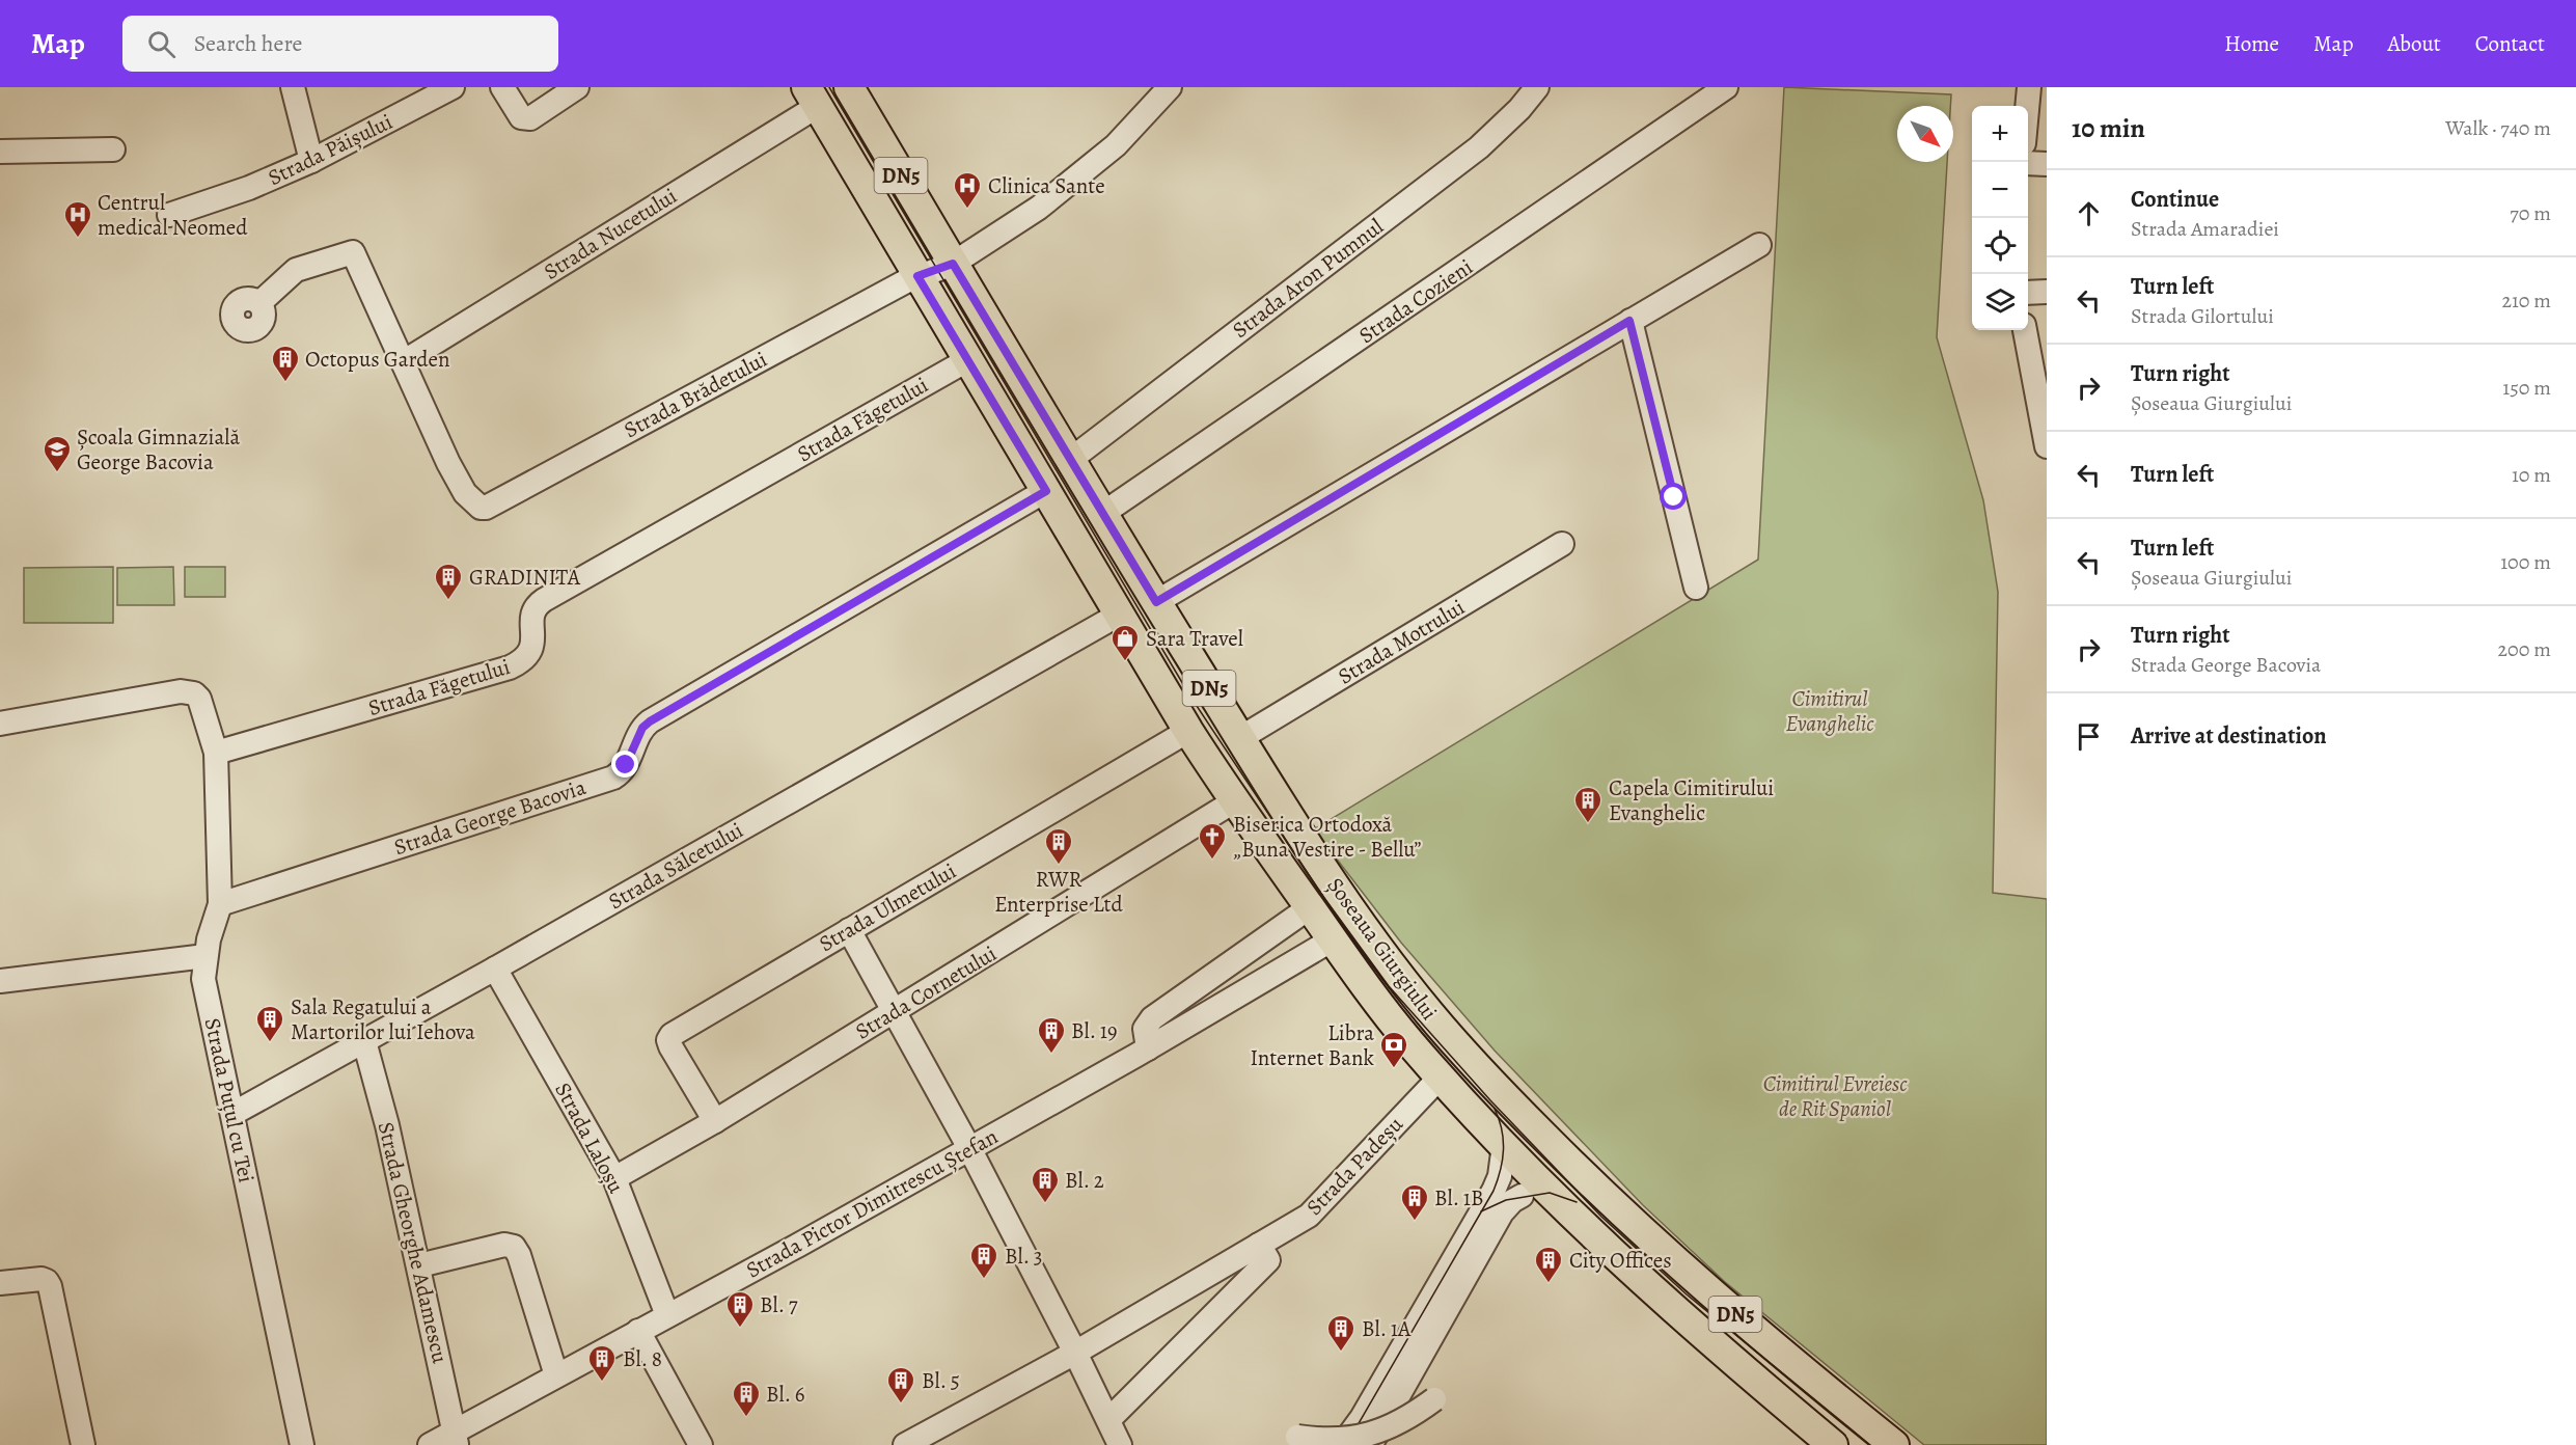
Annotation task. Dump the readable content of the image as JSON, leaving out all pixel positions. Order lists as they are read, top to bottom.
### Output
{
  "streets": {
    "main road": ["DN5", "Șoseaua Giurgiului"],
    "street": [
      "Strada Păișului",
      "Strada Nucetului",
      "Strada Aron Pumnul",
      "Strada Cozieni",
      "Strada Brădetului",
      "Strada Făgetului",
      "Strada Motrului",
      "Strada George Bacovia",
      "Strada Sălcetului",
      "Strada Ulmetului",
      "Strada Cornetului",
      "Strada Puțul cu Tei",
      "Strada Laloșu",
      "Strada Padeșu",
      "Strada Pictor Dimitrescu Ștefan",
      "Strada Gheorghe Adamescu"
    ]
  },
  "crossings": [
    ["Strada Nucetului", "Strada Brădetului"],
    ["Strada Nucetului", "Șoseaua Giurgiului"],
    ["Strada Aron Pumnul", "Șoseaua Giurgiului"],
    ["Strada Cozieni", "Șoseaua Giurgiului"],
    ["Strada Brădetului", "Șoseaua Giurgiului"],
    ["Strada Făgetului", "Șoseaua Giurgiului"],
    ["Strada Făgetului", "Strada Puțul cu Tei"],
    ["Strada Motrului", "Șoseaua Giurgiului"],
    ["Strada George Bacovia", "Șoseaua Giurgiului"],
    ["Strada George Bacovia", "Strada Puțul cu Tei"],
    ["Strada Sălcetului", "Șoseaua Giurgiului"],
    ["Strada Sălcetului", "Strada Puțul cu Tei"],
    ["Strada Sălcetului", "Strada Laloșu"],
    ["Strada Sălcetului", "Strada Gheorghe Adamescu"],
    ["Strada Ulmetului", "Șoseaua Giurgiului"],
    ["Strada Ulmetului", "Strada Cornetului"],
    ["Șoseaua Giurgiului", "Strada Cornetului"],
    ["Șoseaua Giurgiului", "Strada Padeșu"],
    ["Șoseaua Giurgiului", "Strada Pictor Dimitrescu Ștefan"],
    ["Strada Cornetului", "Strada Laloșu"],
    ["Strada Laloșu", "Strada Pictor Dimitrescu Ștefan"],
    ["Strada Pictor Dimitrescu Ștefan", "Strada Gheorghe Adamescu"]
  ],
  "parks": ["Cimitirul Evanghelic", "Cimitirul Evreiesc de Rit Spaniol"],
  "places": {
    "hospital": ["Clinica Sante", "Centrul medical Neomed"],
    "building": [
      "Octopus Garden",
      "GRADINITA",
      "Capela Cimitirului Evanghelic",
      "RWR Enterprise Ltd",
      "Sala Regatului a Martorilor lui Iehova",
      "Bl. 19",
      "Bl. 2",
      "Bl. 1B",
      "Bl. 3",
      "City Offices",
      "Bl. 7",
      "Bl. 1A",
      "Bl. 8",
      "Bl. 5",
      "Bl. 6"
    ],
    "school or university": ["Școala Gimnazială George Bacovia"],
    "shop": ["Sara Travel"],
    "church": ["Biserica Ortodoxă „Buna Vestire - Bellu”"],
    "bank": ["Libra Internet Bank"]
  },
  "north": "bottom right",
  "page": {
    "header": "Map",
    "search": "Search here",
    "nav": [
      "Home",
      "Map",
      "About",
      "Contact"
    ],
    "heading": ["10 min", "Walk · 740 m"],
    "map_buttons": ["+", "−"],
    "list": [
      ["Continue", "Strada Amaradiei", "70 m"],
      ["Turn left", "Strada Gilortului", "210 m"],
      ["Turn right", "Șoseaua Giurgiului", "150 m"],
      ["Turn left", "10 m"],
      ["Turn left", "Șoseaua Giurgiului", "100 m"],
      ["Turn right", "Strada George Bacovia", "200 m"],
      "Arrive at destination"
    ]
  }
}
